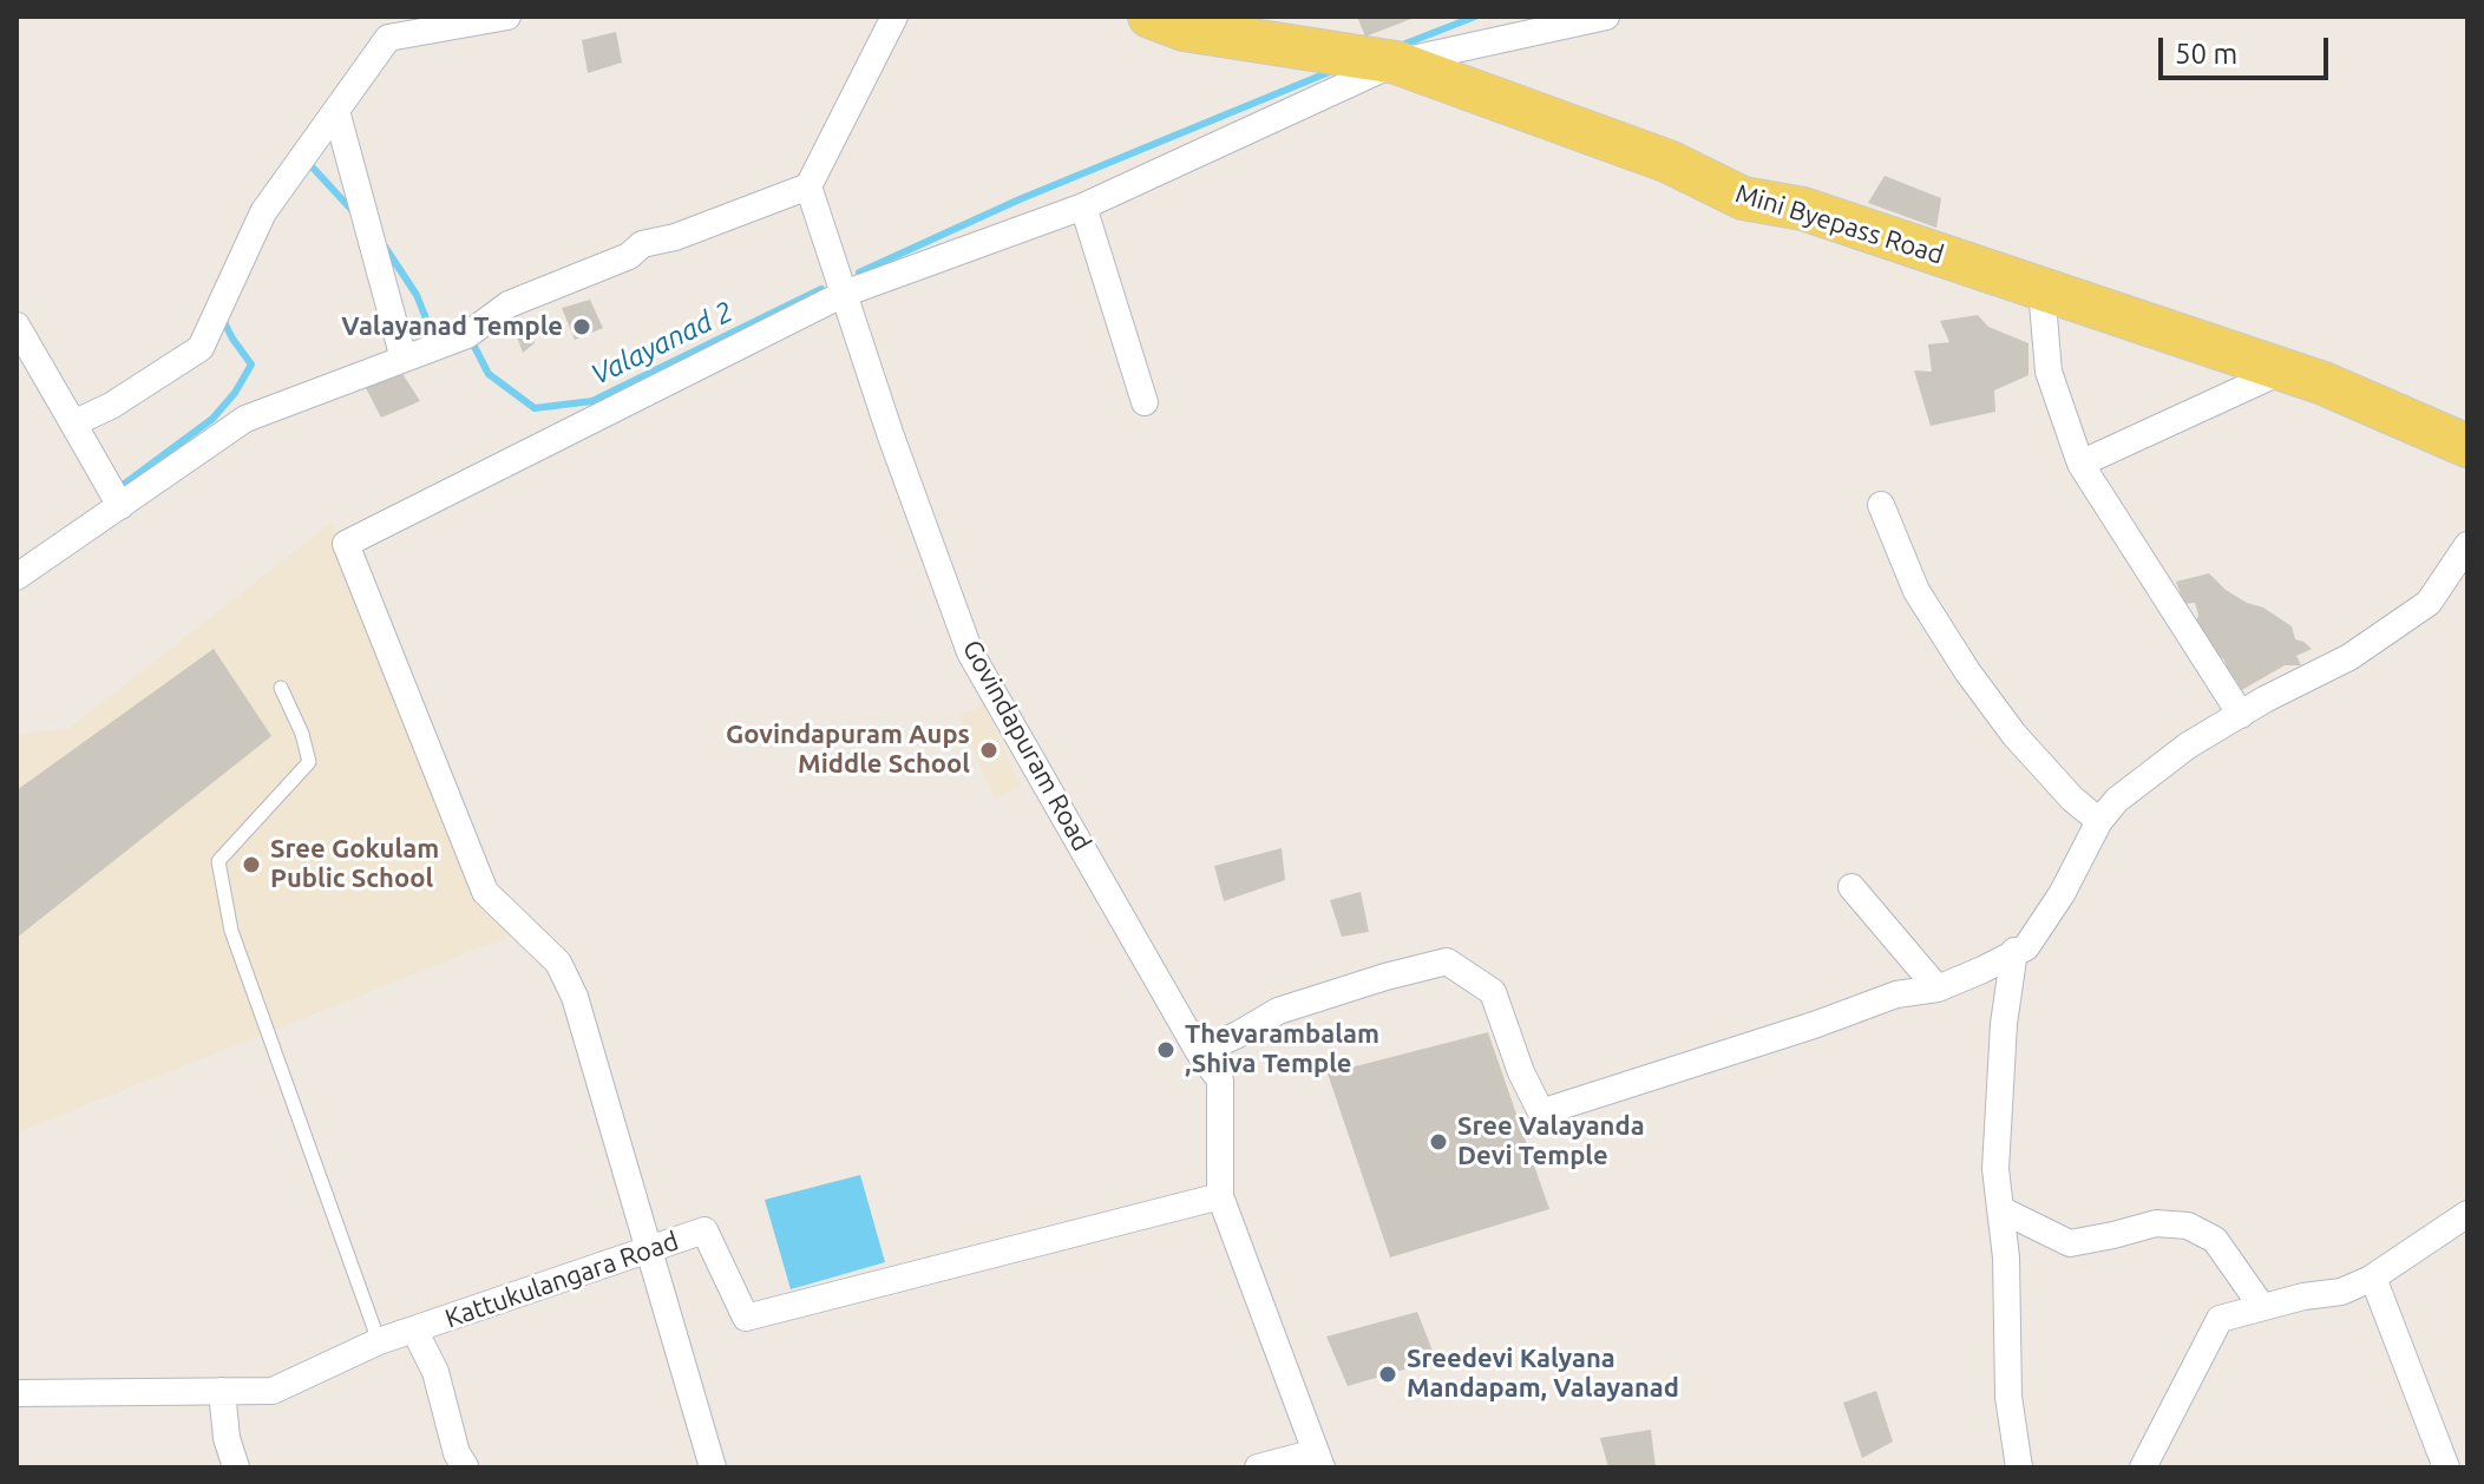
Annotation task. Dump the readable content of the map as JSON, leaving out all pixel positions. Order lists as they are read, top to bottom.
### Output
{
  "streets": {
    "main road": ["Mini Byepass Road"],
    "street": ["Govindapuram Road", "Kattukulangara Road"]
  },
  "crossings": [
    ["Govindapuram Road", "Kattukulangara Road"]
  ],
  "water": ["Valayanad 2"],
  "places": [
    "Valayanad Temple",
    "Govindapuram Aups Middle School",
    "Sree Gokulam Public School",
    "Thevarambalam ,Shiva Temple",
    "Sree Valayanda Devi Temple",
    "Sreedevi Kalyana Mandapam, Valayanad"
  ],
  "scale_bar": "50 m"
}
